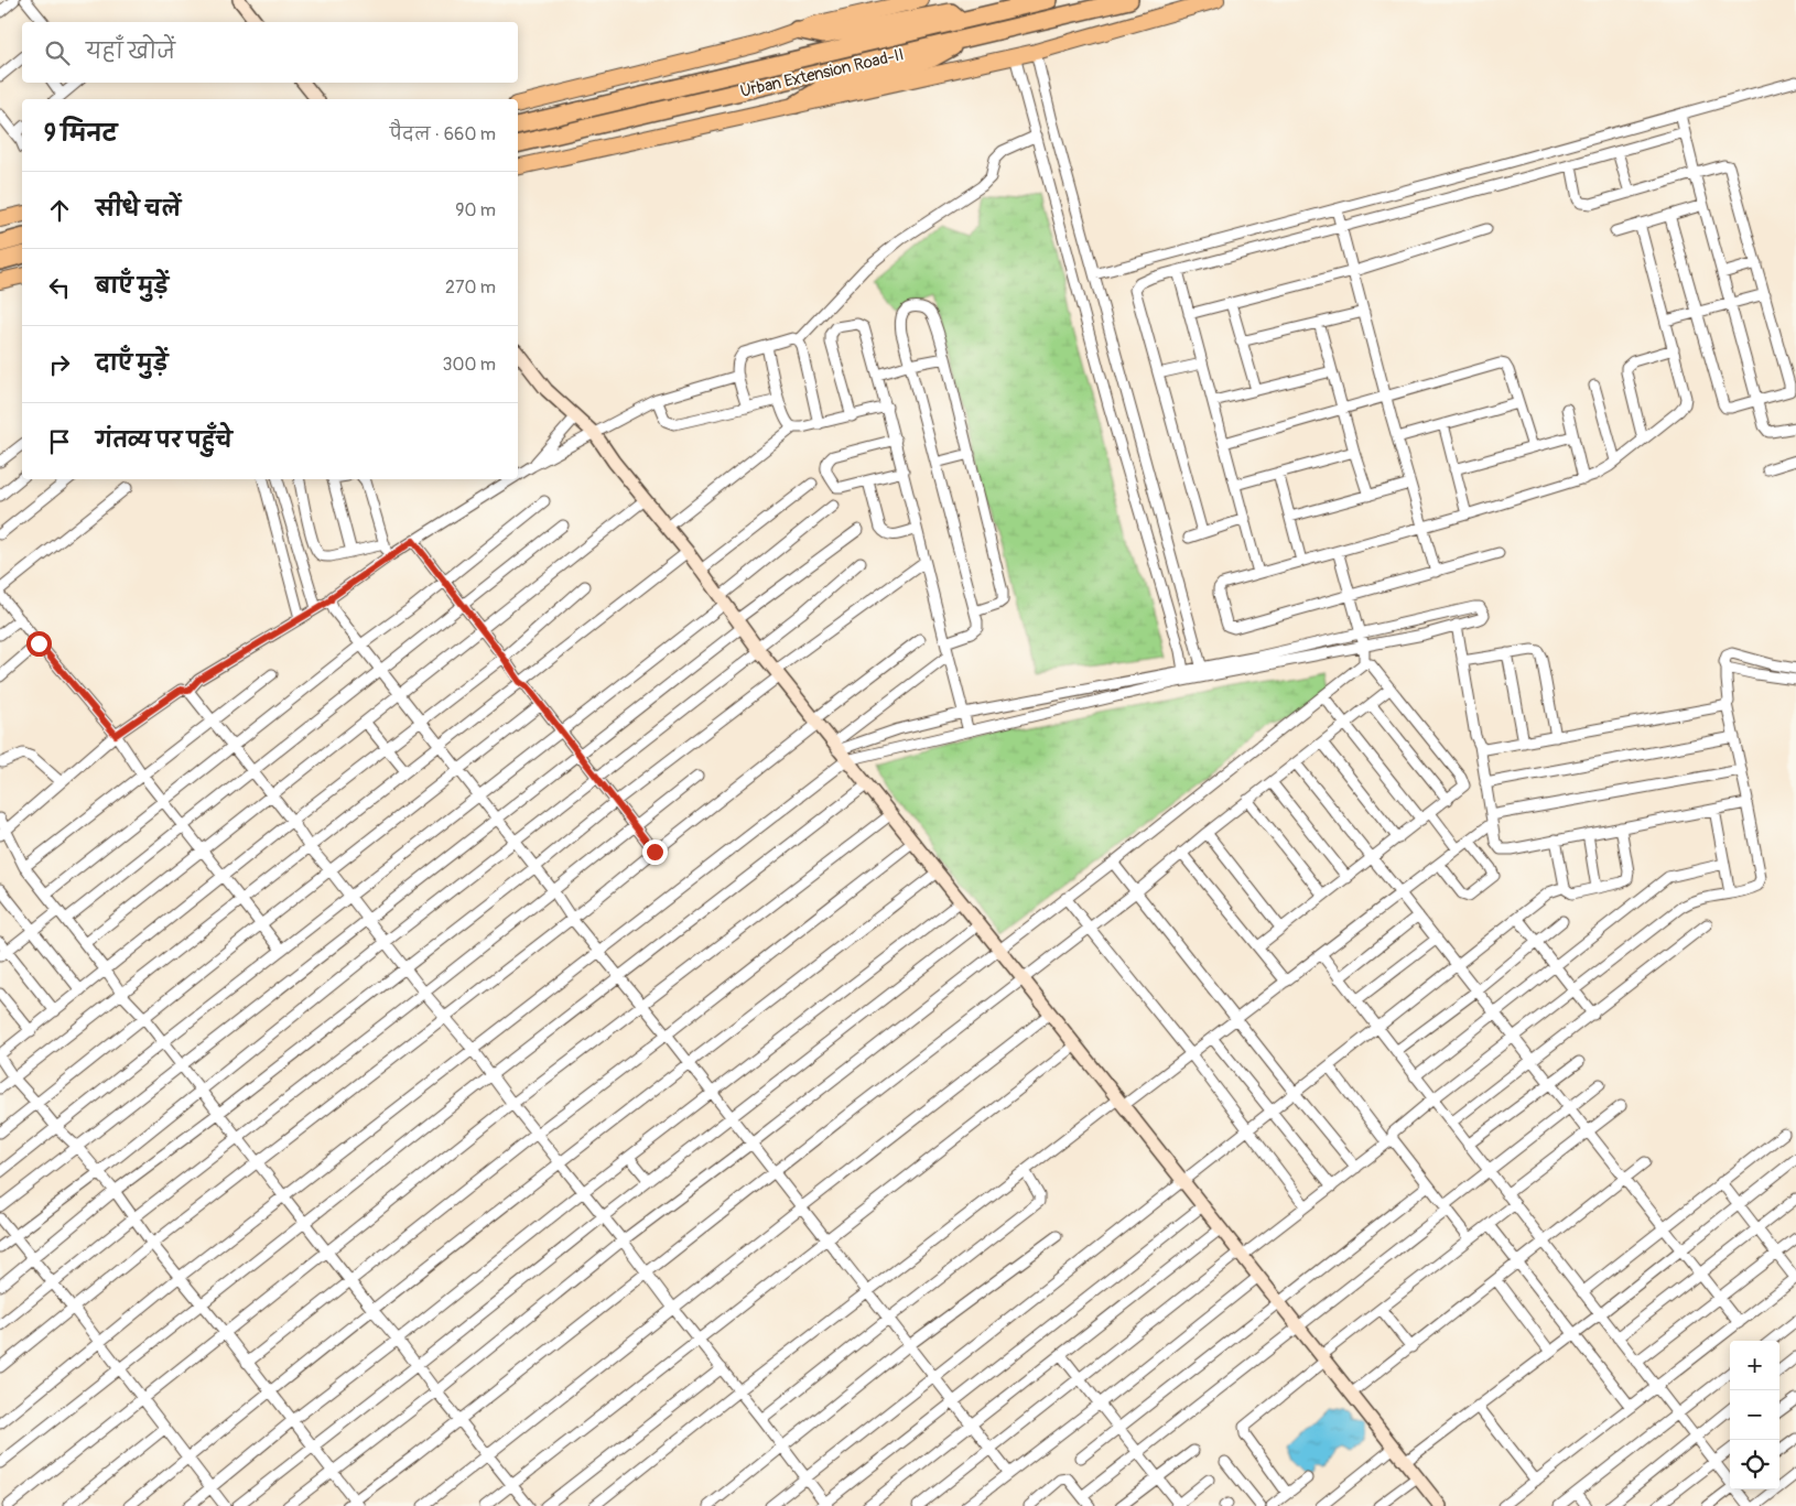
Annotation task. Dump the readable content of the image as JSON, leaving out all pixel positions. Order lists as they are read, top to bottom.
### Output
{
  "streets": {
    "highway": ["Urban Extension Road-II"]
  },
  "page": {
    "search": "यहाँ खोजें",
    "heading": ["9 मिनट", "पैदल · 660 m"],
    "list": [
      ["सीधे चलें", "90 m"],
      ["बाएँ मुड़ें", "270 m"],
      ["दाएँ मुड़ें", "300 m"],
      "गंतव्य पर पहुँचे"
    ],
    "map_buttons": ["+", "−"]
  }
}
